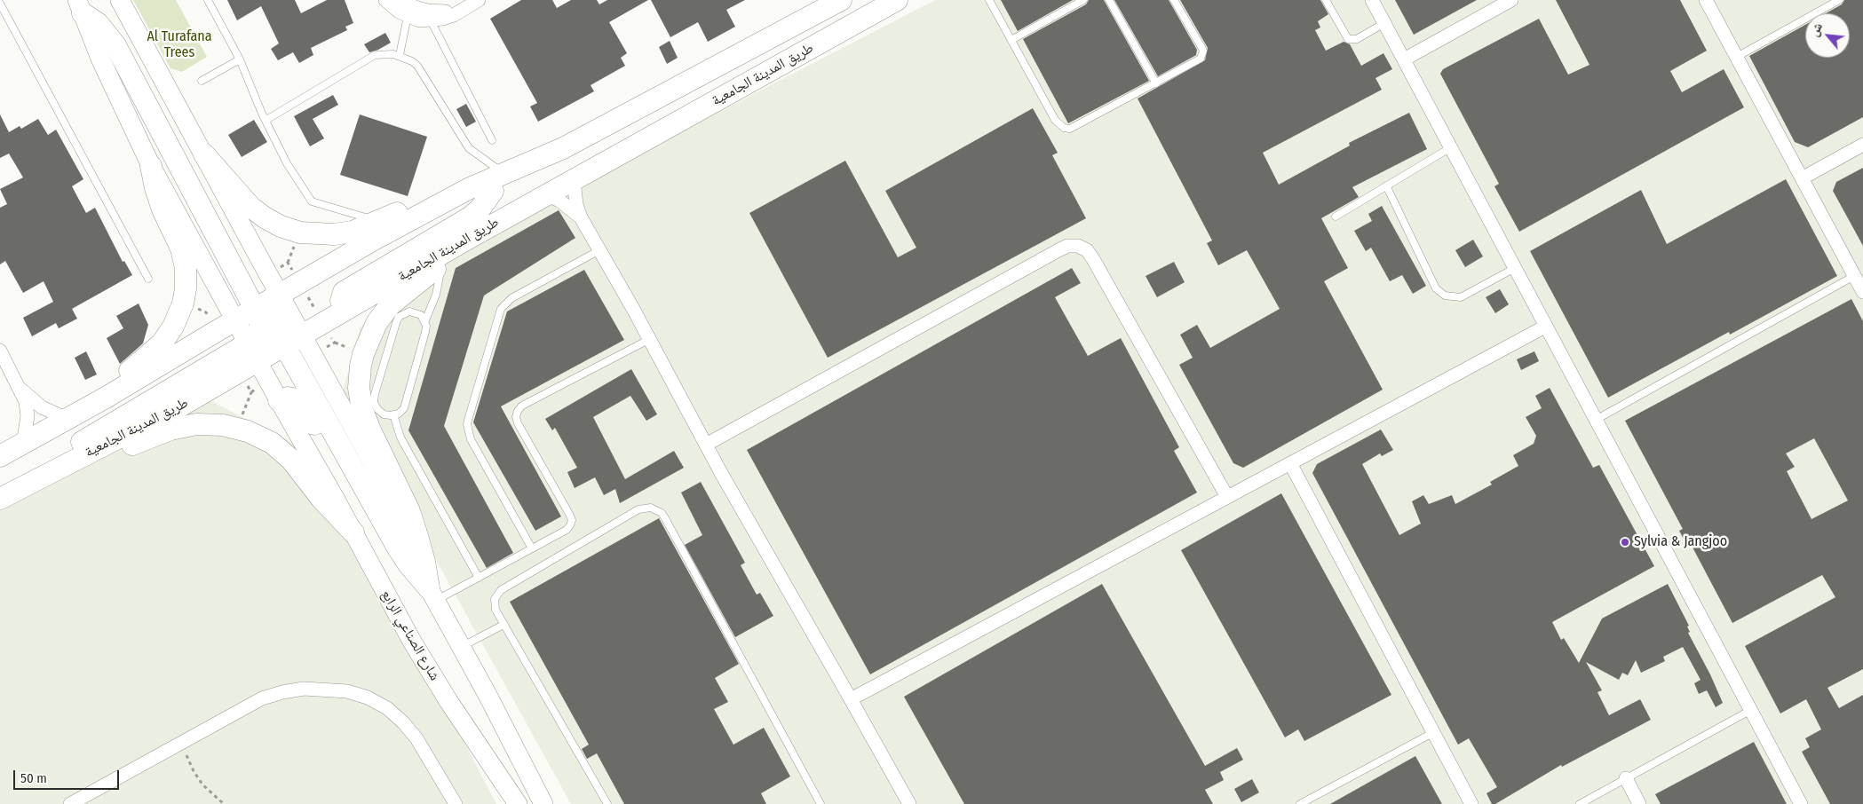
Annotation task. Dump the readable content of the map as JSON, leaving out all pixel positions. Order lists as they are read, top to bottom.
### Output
{
  "streets": {
    "main road": ["طريق المدينة الجامعية", "شارع الصناعي الرابع"]
  },
  "crossings": [
    ["طريق المدينة الجامعية", "شارع الصناعي الرابع"]
  ],
  "parks": ["Al Turafana Trees"],
  "places": ["Sylvia & Jangjoo"],
  "scale_bar": "50 m",
  "north": "top left"
}
